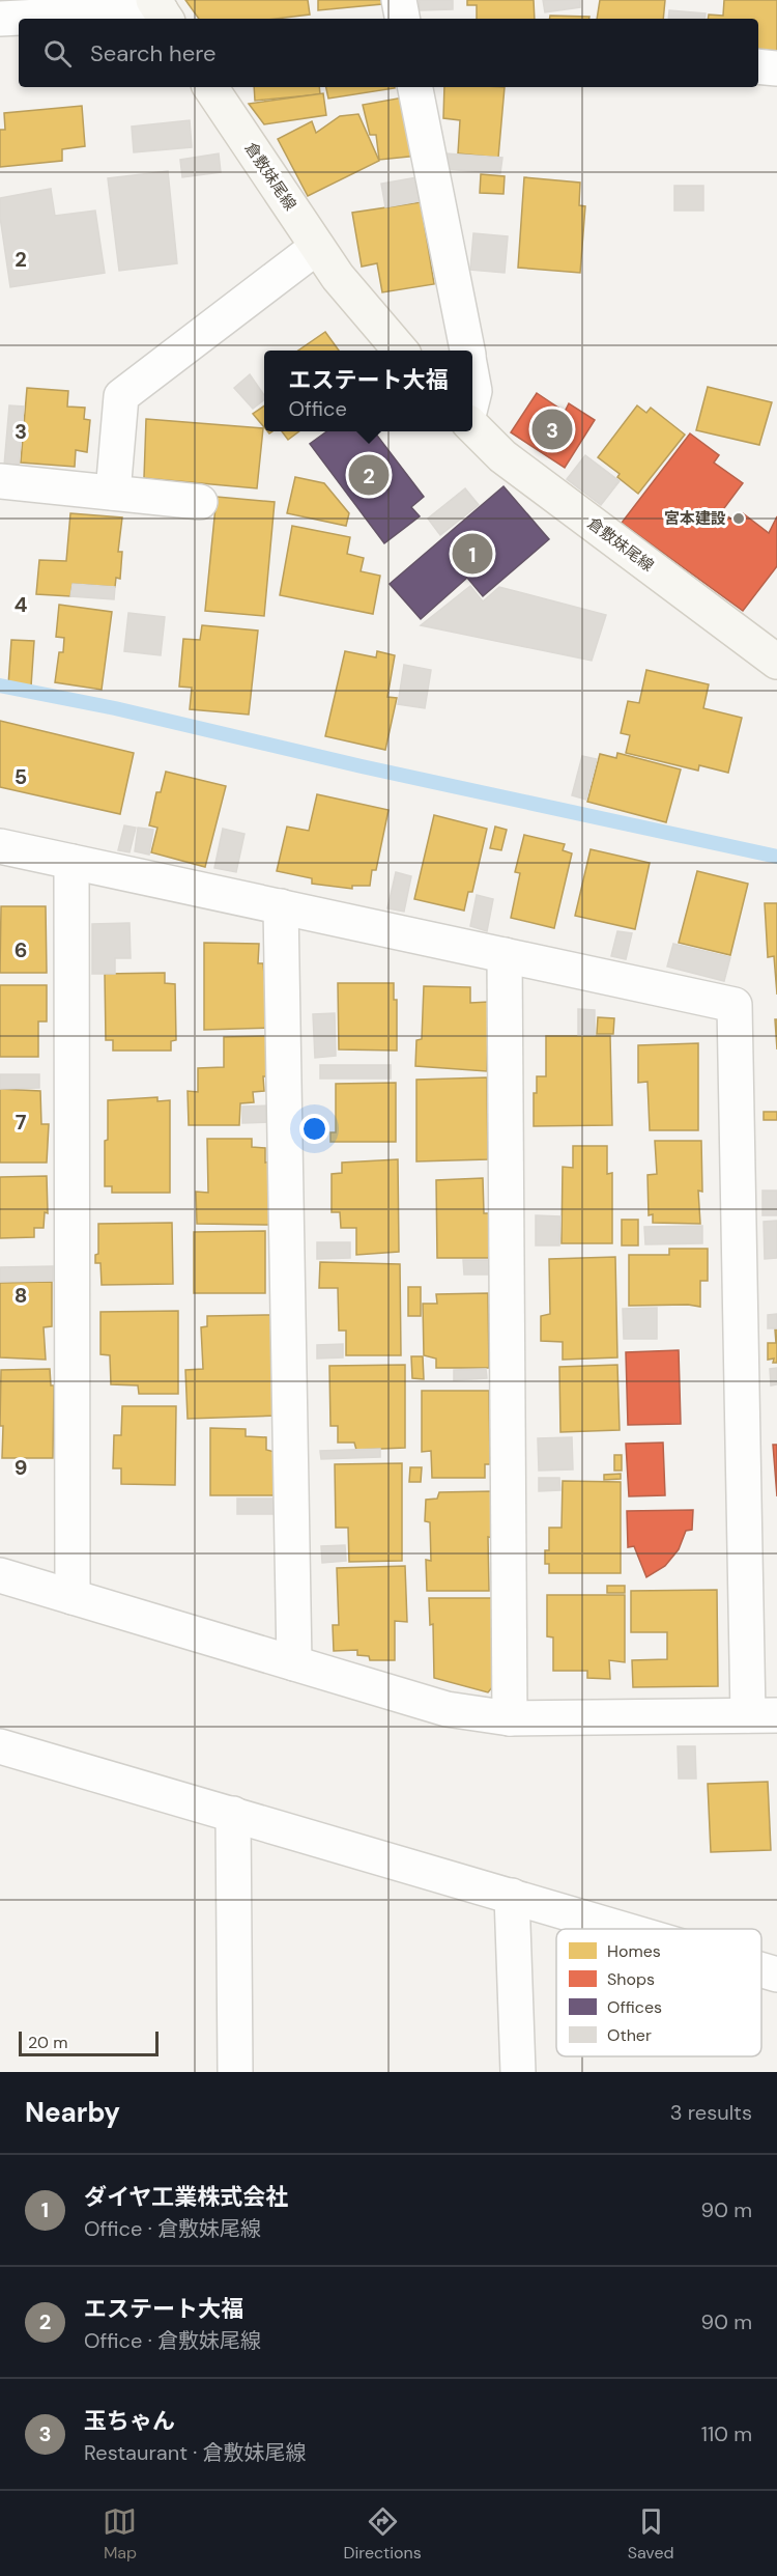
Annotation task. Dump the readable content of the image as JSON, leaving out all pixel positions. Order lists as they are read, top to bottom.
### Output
{
  "streets": {
    "main road": ["倉敷妹尾線"]
  },
  "places": ["宮本建設"],
  "legend": [
    "Homes",
    "Shops",
    "Offices",
    "Other"
  ],
  "scale_bar": "20 m",
  "page": {
    "search": "Search here",
    "popup": ["エステート大福", "Office"],
    "pins": ["3", "2", "1"],
    "scale": "20 m",
    "heading": ["Nearby", "3 results"],
    "list": [
      {
        "mark": "1",
        "name": "ダイヤ工業株式会社",
        "note": "Office · 倉敷妹尾線",
        "value": "90 m"
      },
      {
        "mark": "2",
        "name": "エステート大福",
        "note": "Office · 倉敷妹尾線",
        "value": "90 m"
      },
      {
        "mark": "3",
        "name": "玉ちゃん",
        "note": "Restaurant · 倉敷妹尾線",
        "value": "110 m"
      }
    ],
    "nav": ["Map", "Directions", "Saved"]
  },
  "grid": {
    "rows": [
      "2",
      "3",
      "4",
      "5",
      "6",
      "7",
      "8",
      "9"
    ]
  }
}
